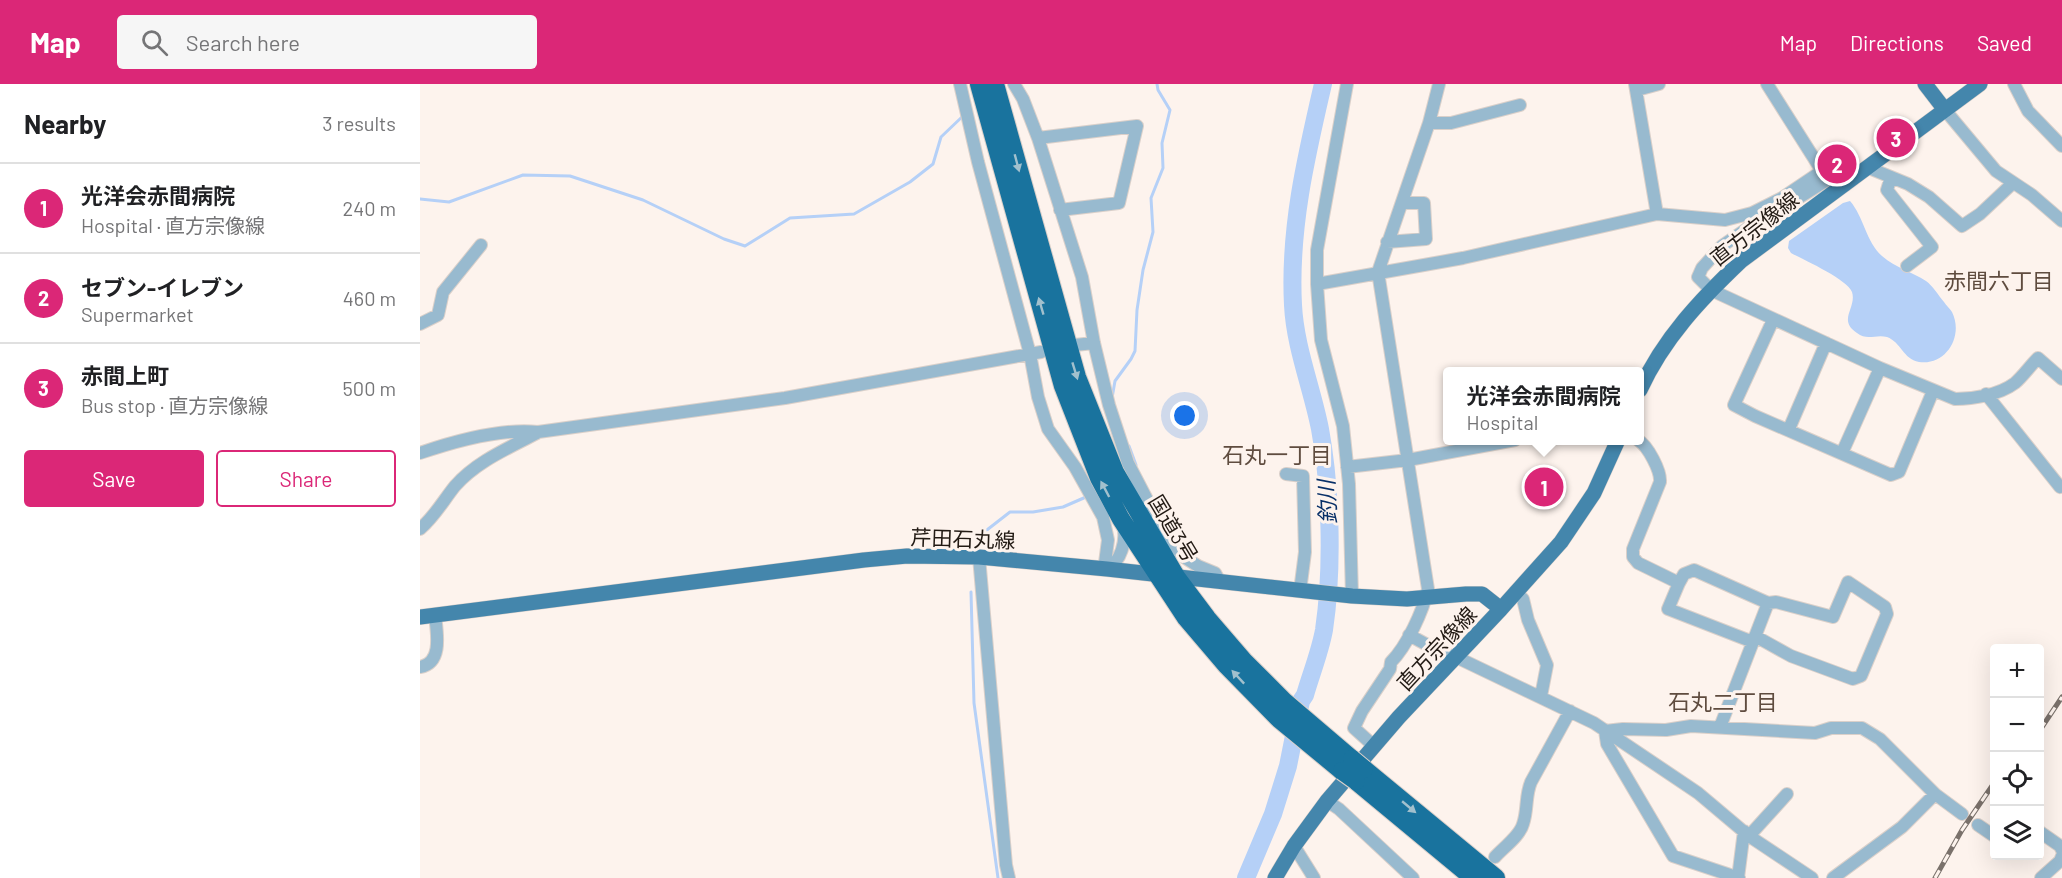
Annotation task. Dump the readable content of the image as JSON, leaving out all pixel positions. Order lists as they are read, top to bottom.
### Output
{
  "streets": {
    "highway": ["国道3号"],
    "main road": ["直方宗像線", "芹田石丸線"]
  },
  "crossings": [
    ["直方宗像線", "芹田石丸線"],
    ["国道3号", "芹田石丸線"]
  ],
  "districts": ["赤間六丁目", "石丸一丁目", "石丸二丁目"],
  "water": ["釣川"],
  "page": {
    "header": "Map",
    "search": "Search here",
    "nav": ["Map", "Directions", "Saved"],
    "heading": ["Nearby", "3 results"],
    "pins": ["3", "2", "1"],
    "list": [
      {
        "mark": "1",
        "name": "光洋会赤間病院",
        "note": "Hospital · 直方宗像線",
        "value": "240 m"
      },
      {
        "mark": "2",
        "name": "セブン-イレブン",
        "note": "Supermarket",
        "value": "460 m"
      },
      {
        "mark": "3",
        "name": "赤間上町",
        "note": "Bus stop · 直方宗像線",
        "value": "500 m"
      }
    ],
    "popup": ["光洋会赤間病院", "Hospital"],
    "buttons": ["Save", "Share"],
    "map_buttons": ["+", "−"]
  }
}
